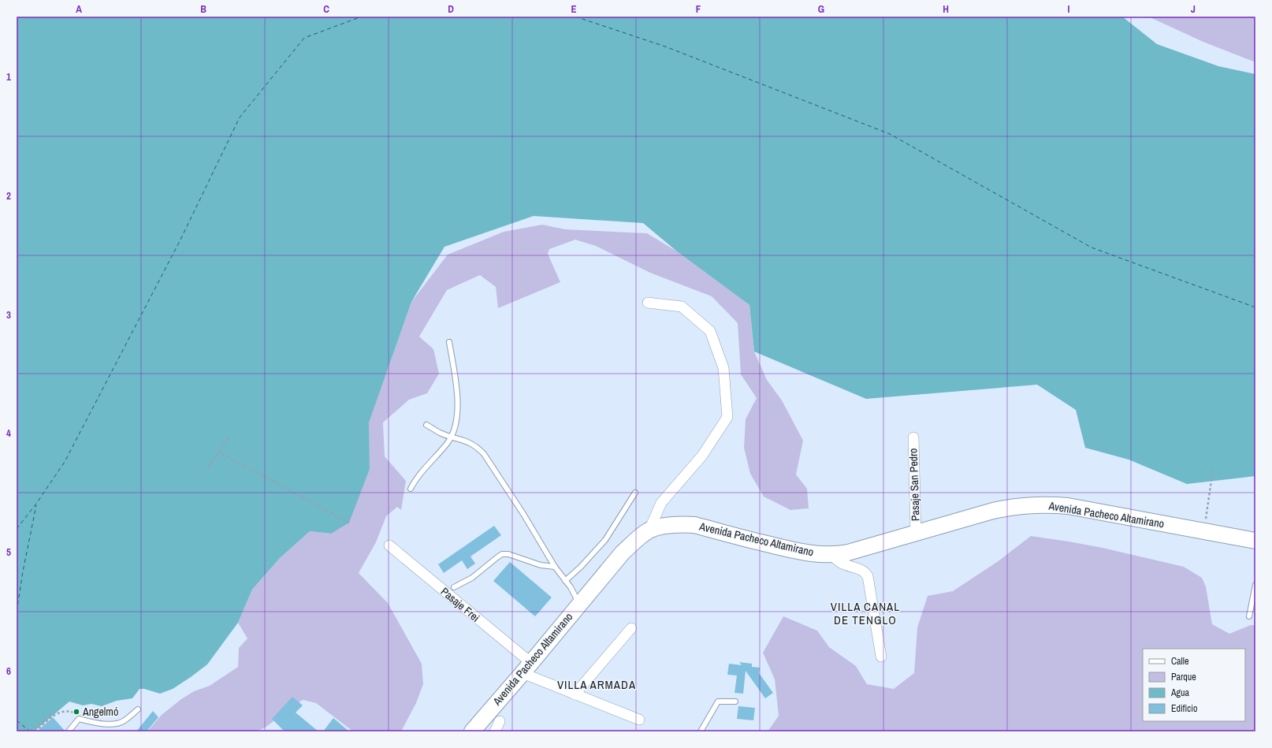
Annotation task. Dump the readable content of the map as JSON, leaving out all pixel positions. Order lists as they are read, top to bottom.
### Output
{
  "streets": {
    "main road": ["Avenida Pacheco Altamirano"],
    "street": ["Pasaje San Pedro", "Pasaje Frei"]
  },
  "crossings": [
    ["Pasaje San Pedro", "Avenida Pacheco Altamirano"],
    ["Avenida Pacheco Altamirano", "Pasaje Frei"]
  ],
  "districts": ["VILLA CANAL DE TENGLO", "VILLA ARMADA"],
  "places": ["Angelmó"],
  "legend": [
    "Calle",
    "Parque",
    "Agua",
    "Edificio"
  ],
  "grid": {
    "columns": [
      "A",
      "B",
      "C",
      "D",
      "E",
      "F",
      "G",
      "H",
      "I",
      "J"
    ],
    "rows": [
      "1",
      "2",
      "3",
      "4",
      "5",
      "6"
    ]
  }
}
